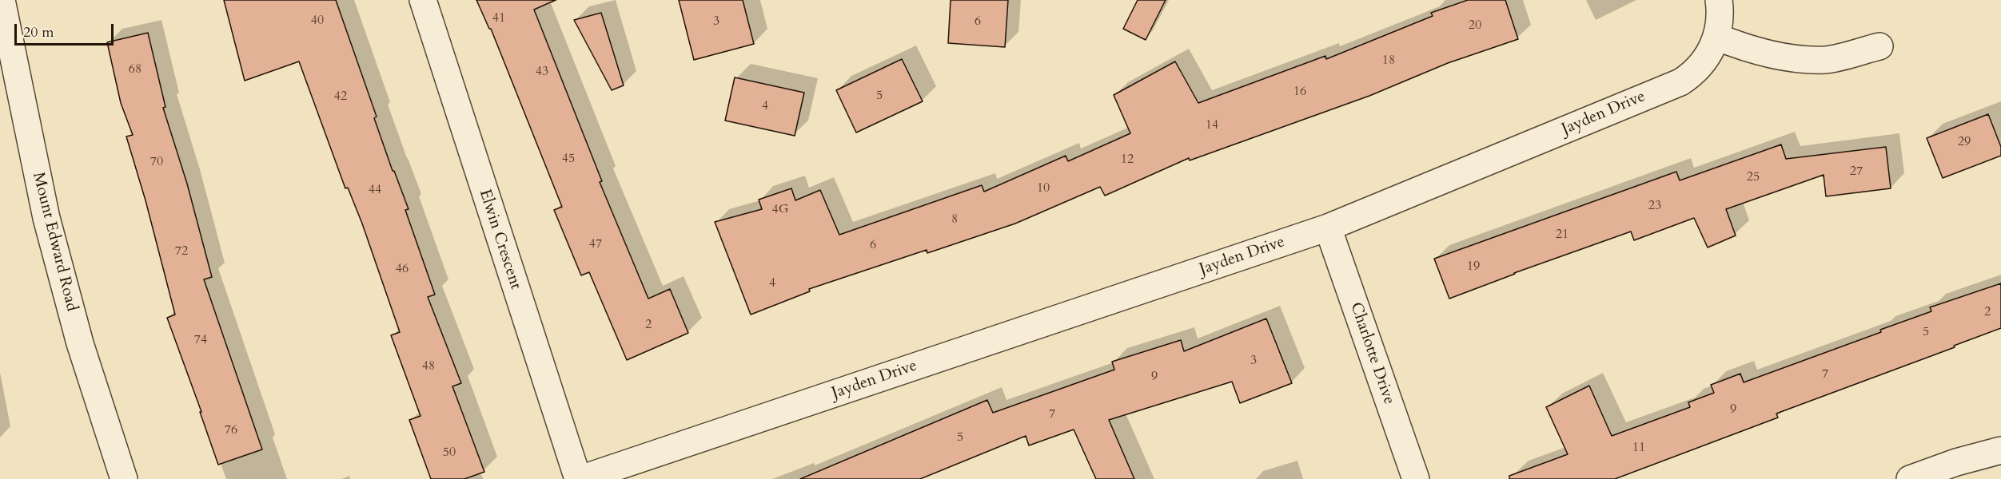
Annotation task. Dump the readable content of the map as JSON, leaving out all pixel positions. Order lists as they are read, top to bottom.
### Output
{
  "streets": {
    "street": [
      "Jayden Drive",
      "Elwin Crescent",
      "Mount Edward Road",
      "Charlotte Drive"
    ]
  },
  "crossings": [
    ["Jayden Drive", "Elwin Crescent"],
    ["Jayden Drive", "Charlotte Drive"]
  ],
  "house_numbers": [
    "41",
    "40",
    "3",
    "6",
    "20",
    "18",
    "68",
    "43",
    "16",
    "5",
    "42",
    "4",
    "14",
    "29",
    "45",
    "12",
    "70",
    "27",
    "25",
    "10",
    "44",
    "23",
    "4G",
    "8",
    "21",
    "47",
    "6",
    "72",
    "19",
    "46",
    "4",
    "2",
    "2",
    "5",
    "74",
    "3",
    "48",
    "7",
    "9",
    "9",
    "7",
    "76",
    "5",
    "11",
    "50"
  ],
  "scale_bar": "20 m"
}
